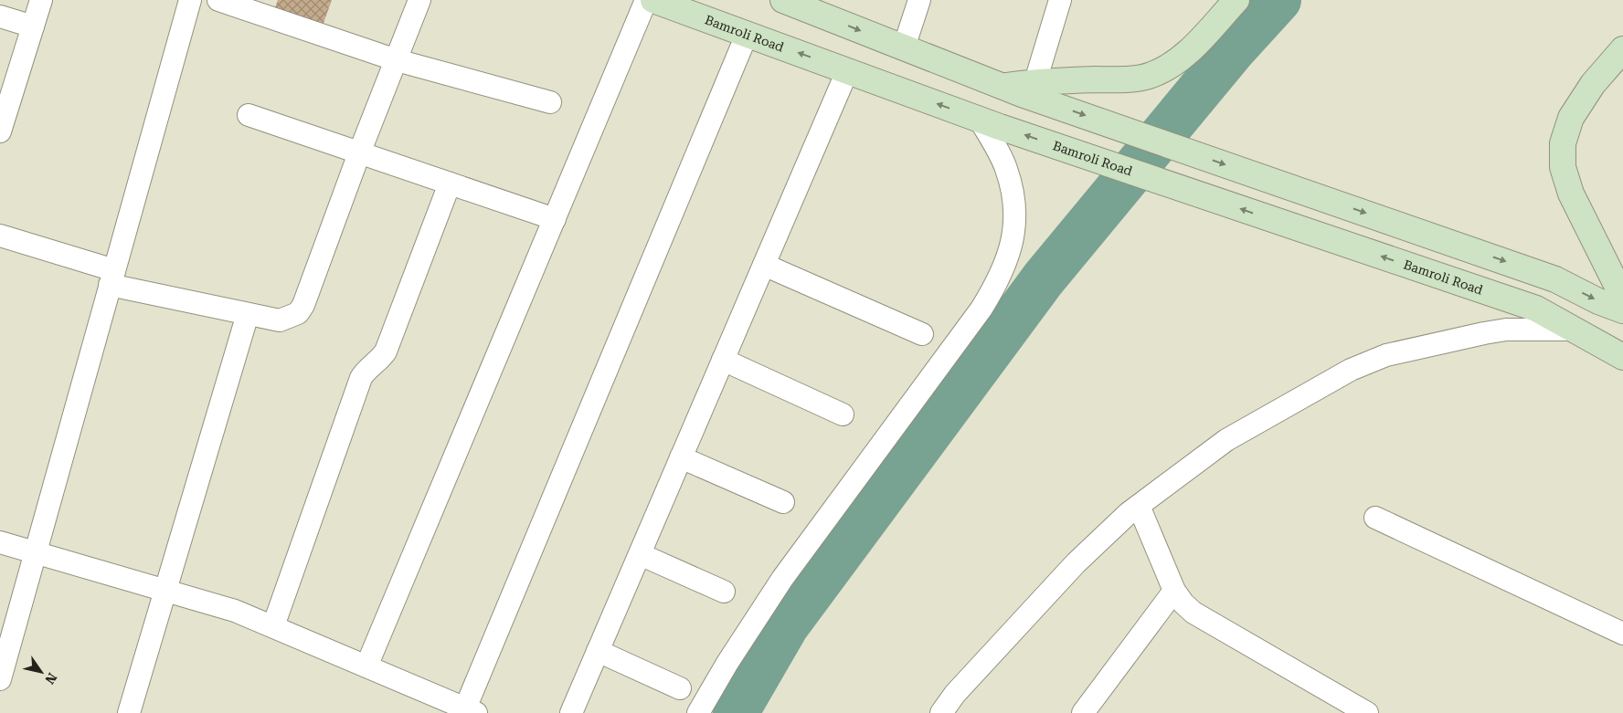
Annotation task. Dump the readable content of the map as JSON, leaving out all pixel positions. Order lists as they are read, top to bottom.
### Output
{
  "streets": {
    "street": ["Bamroli Road"]
  },
  "north": "bottom right"
}
